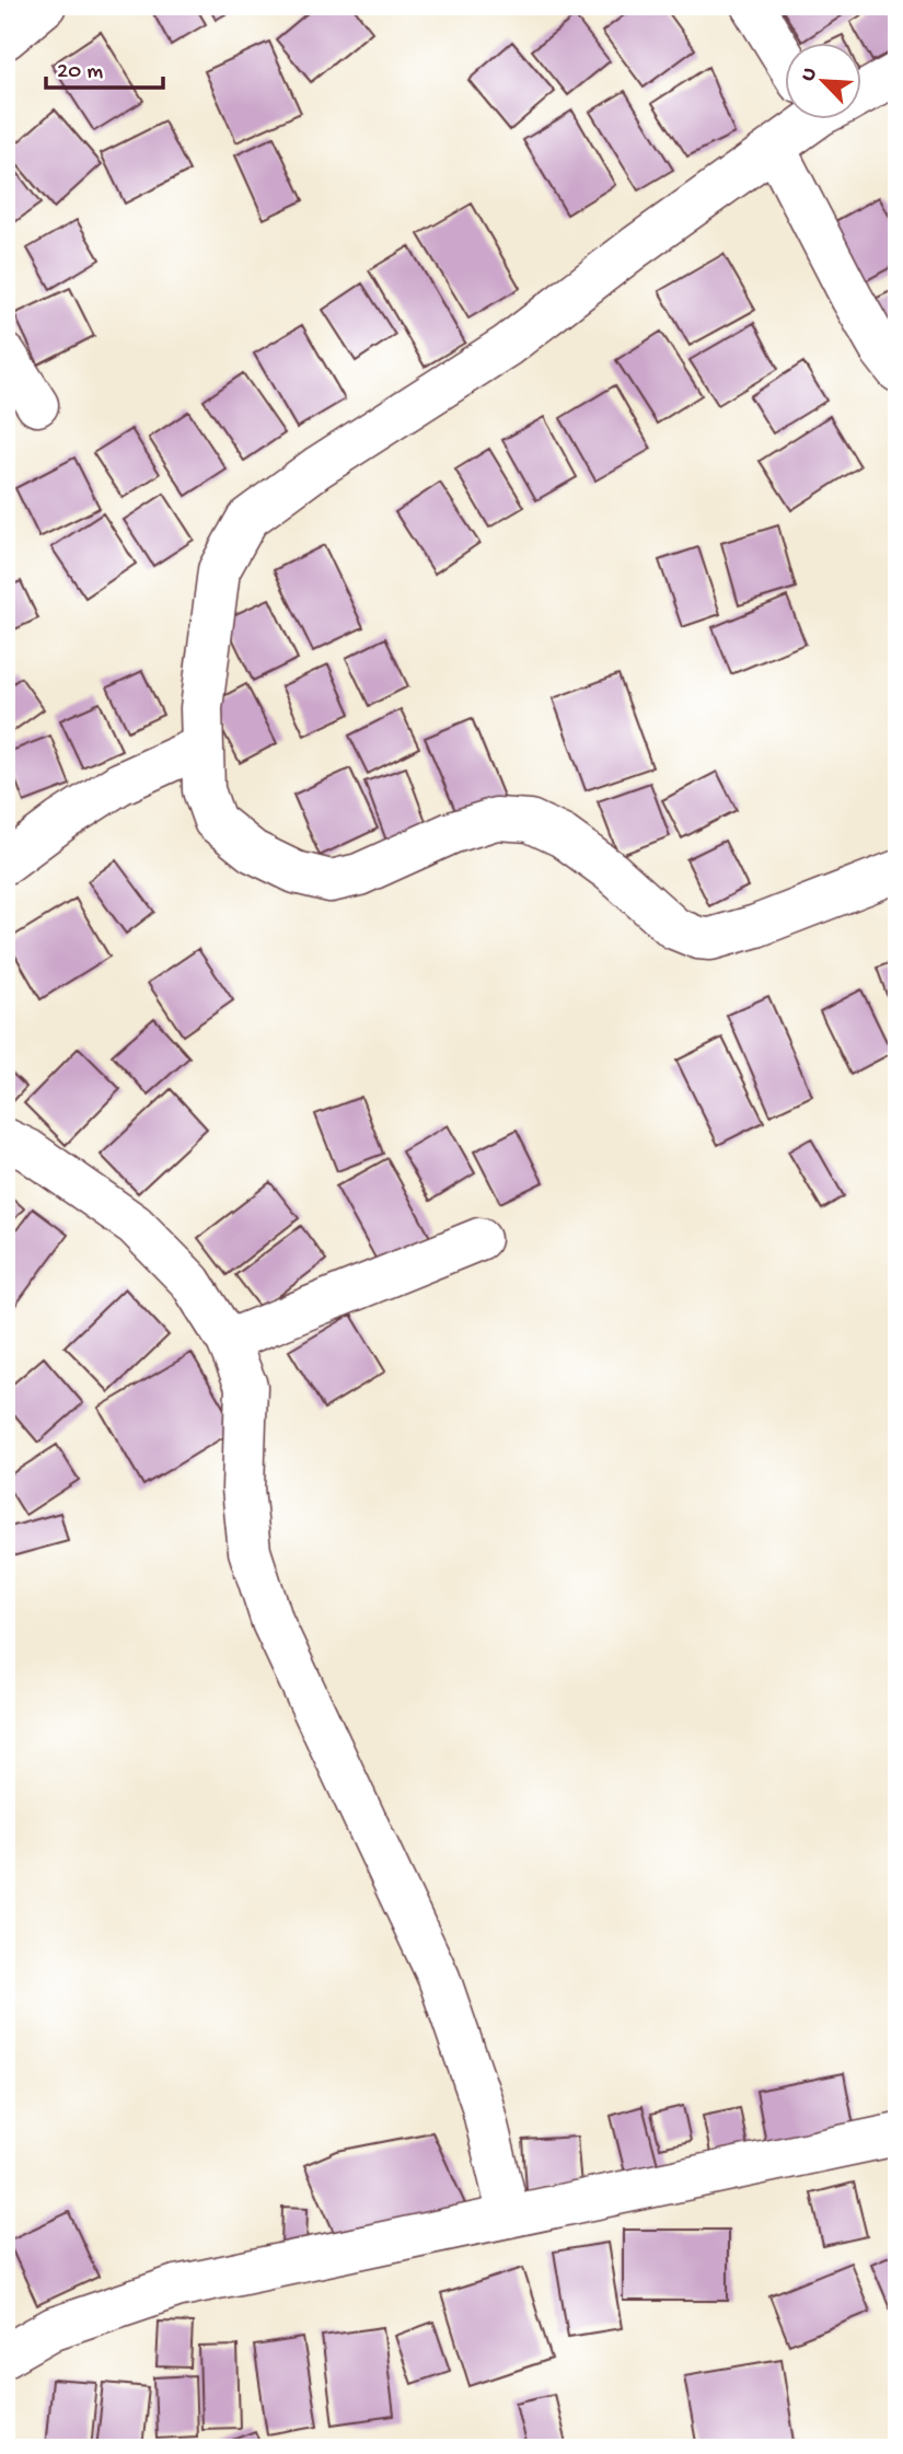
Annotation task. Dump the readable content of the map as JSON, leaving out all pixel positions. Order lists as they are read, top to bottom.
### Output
{
  "scale_bar": "20 m",
  "north": "top left"
}
